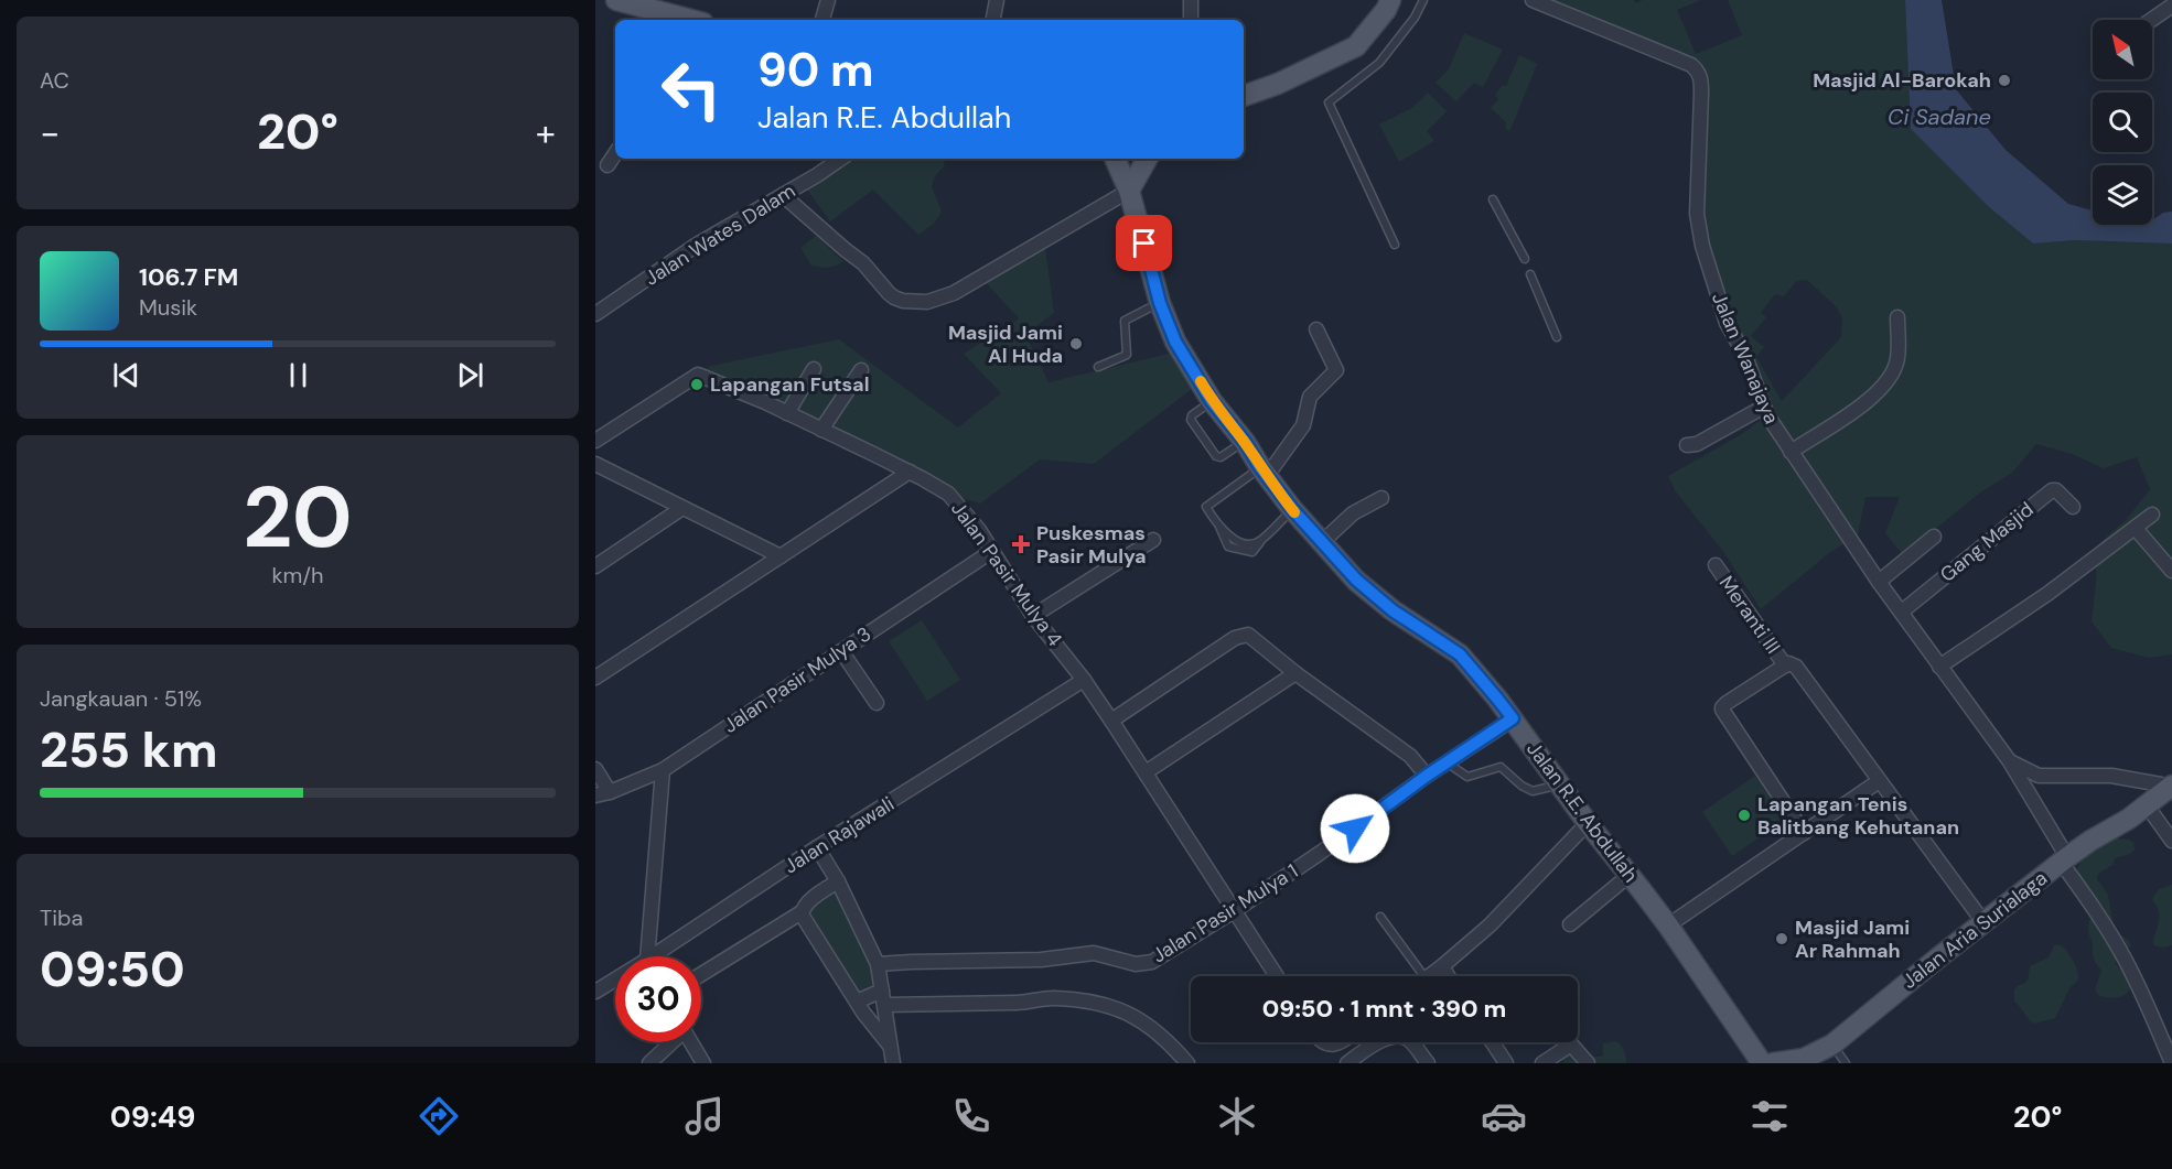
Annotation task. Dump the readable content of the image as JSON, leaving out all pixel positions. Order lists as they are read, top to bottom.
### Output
{
  "streets": {
    "main road": ["Jalan R.E. Abdullah", "Jalan Aria Surialaga"],
    "street": [
      "Jalan Wates Dalam",
      "Jalan Wanajaya",
      "Gang Masjid",
      "Jalan Pasir Mulya 4",
      "Meranti III",
      "Jalan Pasir Mulya 3",
      "Jalan Rajawali",
      "Jalan Pasir Mulya 1"
    ]
  },
  "crossings": [
    ["Jalan Wanajaya", "Gang Masjid"],
    ["Jalan Wanajaya", "Jalan Aria Surialaga"],
    ["Jalan Pasir Mulya 4", "Jalan Pasir Mulya 3"],
    ["Jalan Pasir Mulya 4", "Jalan Rajawali"],
    ["Jalan Pasir Mulya 4", "Jalan Pasir Mulya 1"],
    ["Meranti III", "Jalan Aria Surialaga"],
    ["Jalan R.E. Abdullah", "Jalan Pasir Mulya 1"]
  ],
  "water": ["Ci Sadane"],
  "places": {
    "other": [
      "Masjid Al-Barokah",
      "Masjid Jami Al Huda",
      "Lapangan Futsal",
      "Lapangan Tenis Balitbang Kehutanan",
      "Masjid Jami Ar Rahmah"
    ],
    "health": ["Puskesmas Pasir Mulya"]
  },
  "north": "top left",
  "page": {
    "tile": [
      "AC",
      ["20", "km/h"],
      ["Jangkauan · 51%", "255 km"],
      ["Tiba", "09:50"]
    ],
    "turn": ["90 m", "Jalan R.E. Abdullah"],
    "heat": ["−", "20°", "+"],
    "song": ["106.7 FM", "Musik"],
    "limit": "30",
    "trip": "09:50 · 1 mnt · 390 m",
    "tabs": ["09:49", "20°"]
  }
}
